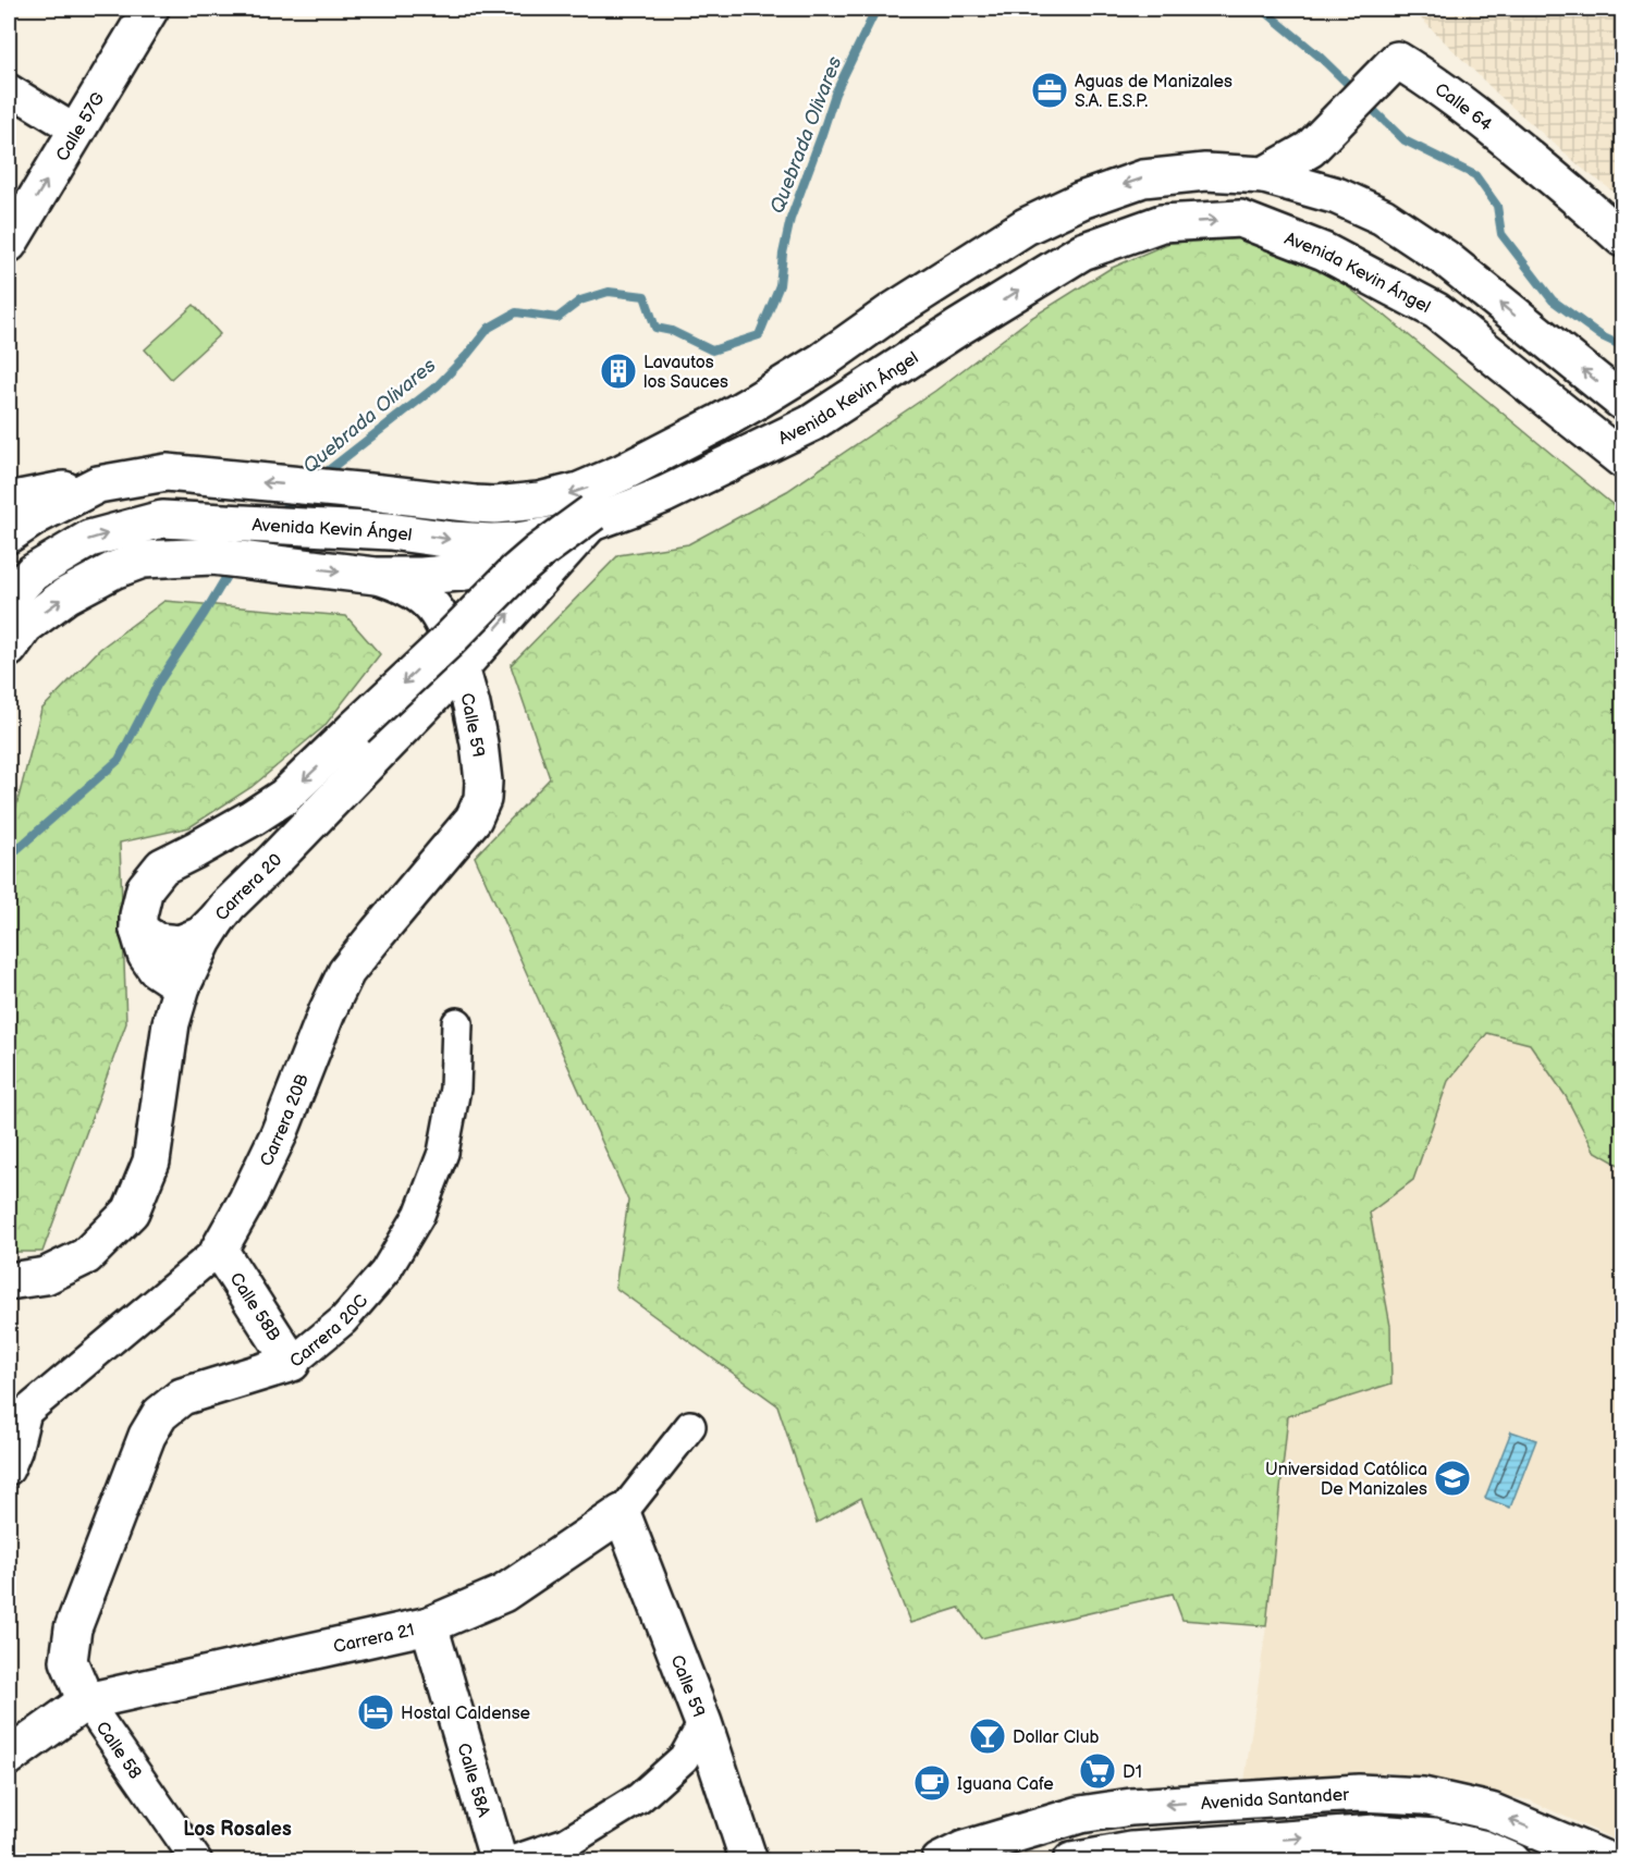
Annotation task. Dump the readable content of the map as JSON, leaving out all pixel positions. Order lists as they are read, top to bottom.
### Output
{
  "streets": {
    "main road": [
      "Calle 64",
      "Calle 57G",
      "Avenida Kevin Ángel",
      "Calle 59",
      "Carrera 20",
      "Carrera 20B",
      "Calle 58B",
      "Carrera 20C",
      "Carrera 21",
      "Calle 58",
      "Calle 58A",
      "Avenida Santander"
    ]
  },
  "crossings": [
    ["Calle 64", "Avenida Kevin Ángel"],
    ["Avenida Kevin Ángel", "Carrera 20"],
    ["Calle 59", "Carrera 20"],
    ["Calle 59", "Carrera 20B"],
    ["Calle 59", "Carrera 21"],
    ["Carrera 20B", "Calle 58B"],
    ["Calle 58B", "Carrera 20C"],
    ["Carrera 20C", "Calle 58"],
    ["Carrera 21", "Calle 58"],
    ["Carrera 21", "Calle 58A"]
  ],
  "one_way": ["Calle 57G"],
  "districts": ["Los Rosales"],
  "water": ["Quebrada Olivares"],
  "places": {
    "office": ["Aguas de Manizales S.A. E.S.P."],
    "building": ["Lavautos los Sauces"],
    "school or university": ["Universidad Católica De Manizales"],
    "hotel": ["Hostal Caldense"],
    "bar": ["Dollar Club"],
    "supermarket": ["D1"],
    "cafe": ["Iguana Cafe"]
  }
}
